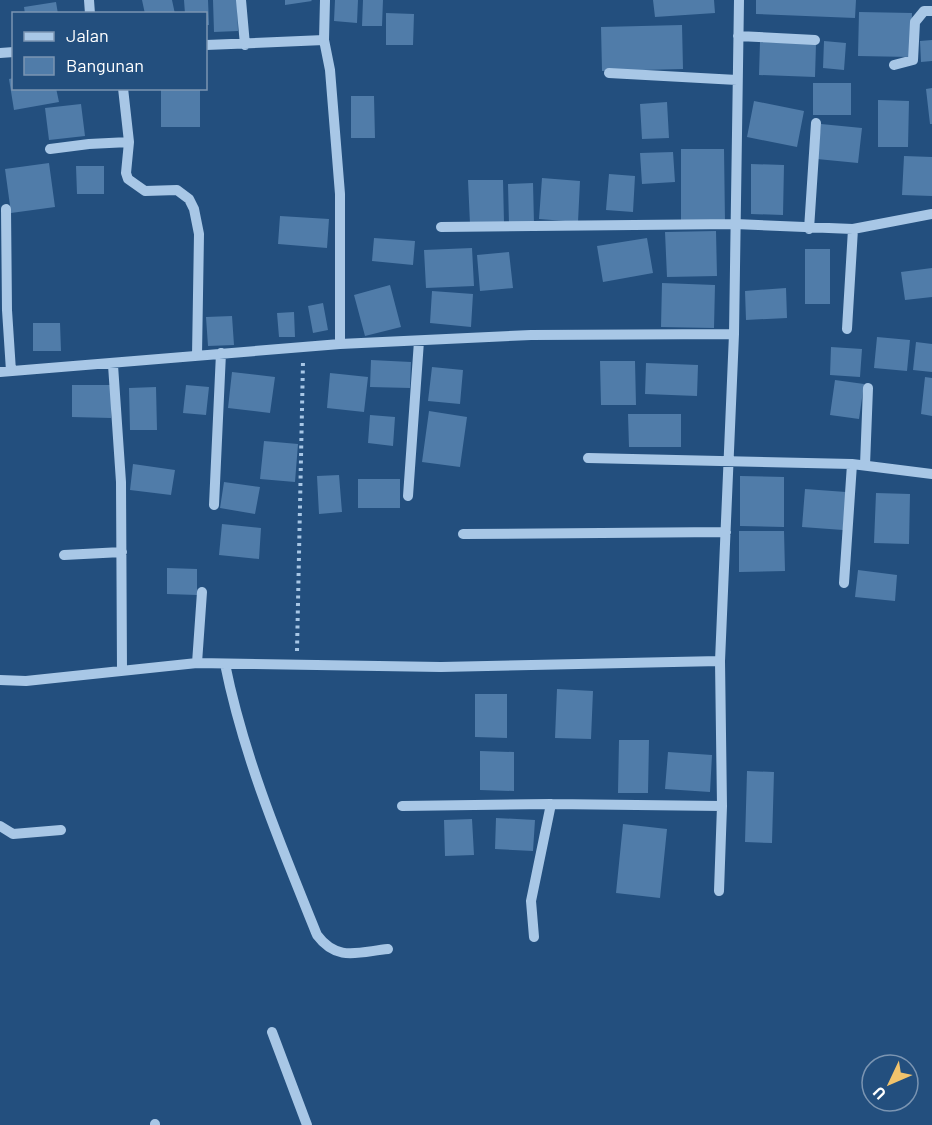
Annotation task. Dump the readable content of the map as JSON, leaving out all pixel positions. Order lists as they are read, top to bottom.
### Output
{
  "legend": ["Jalan", "Bangunan"],
  "north": "bottom left"
}
